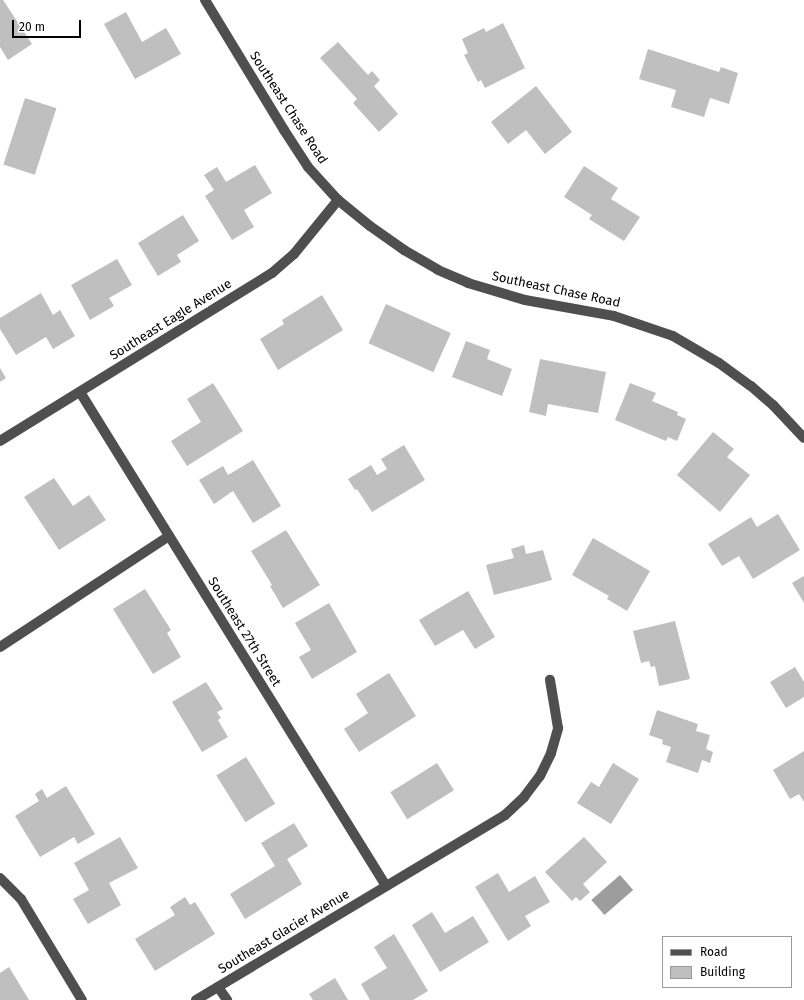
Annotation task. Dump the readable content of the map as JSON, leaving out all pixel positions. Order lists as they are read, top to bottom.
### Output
{
  "streets": {
    "street": [
      "Southeast Chase Road",
      "Southeast Eagle Avenue",
      "Southeast 27th Street",
      "Southeast Glacier Avenue"
    ]
  },
  "crossings": [
    ["Southeast Chase Road", "Southeast Eagle Avenue"],
    ["Southeast Eagle Avenue", "Southeast 27th Street"],
    ["Southeast 27th Street", "Southeast Glacier Avenue"]
  ],
  "legend": ["Road", "Building"],
  "scale_bar": "20 m"
}
